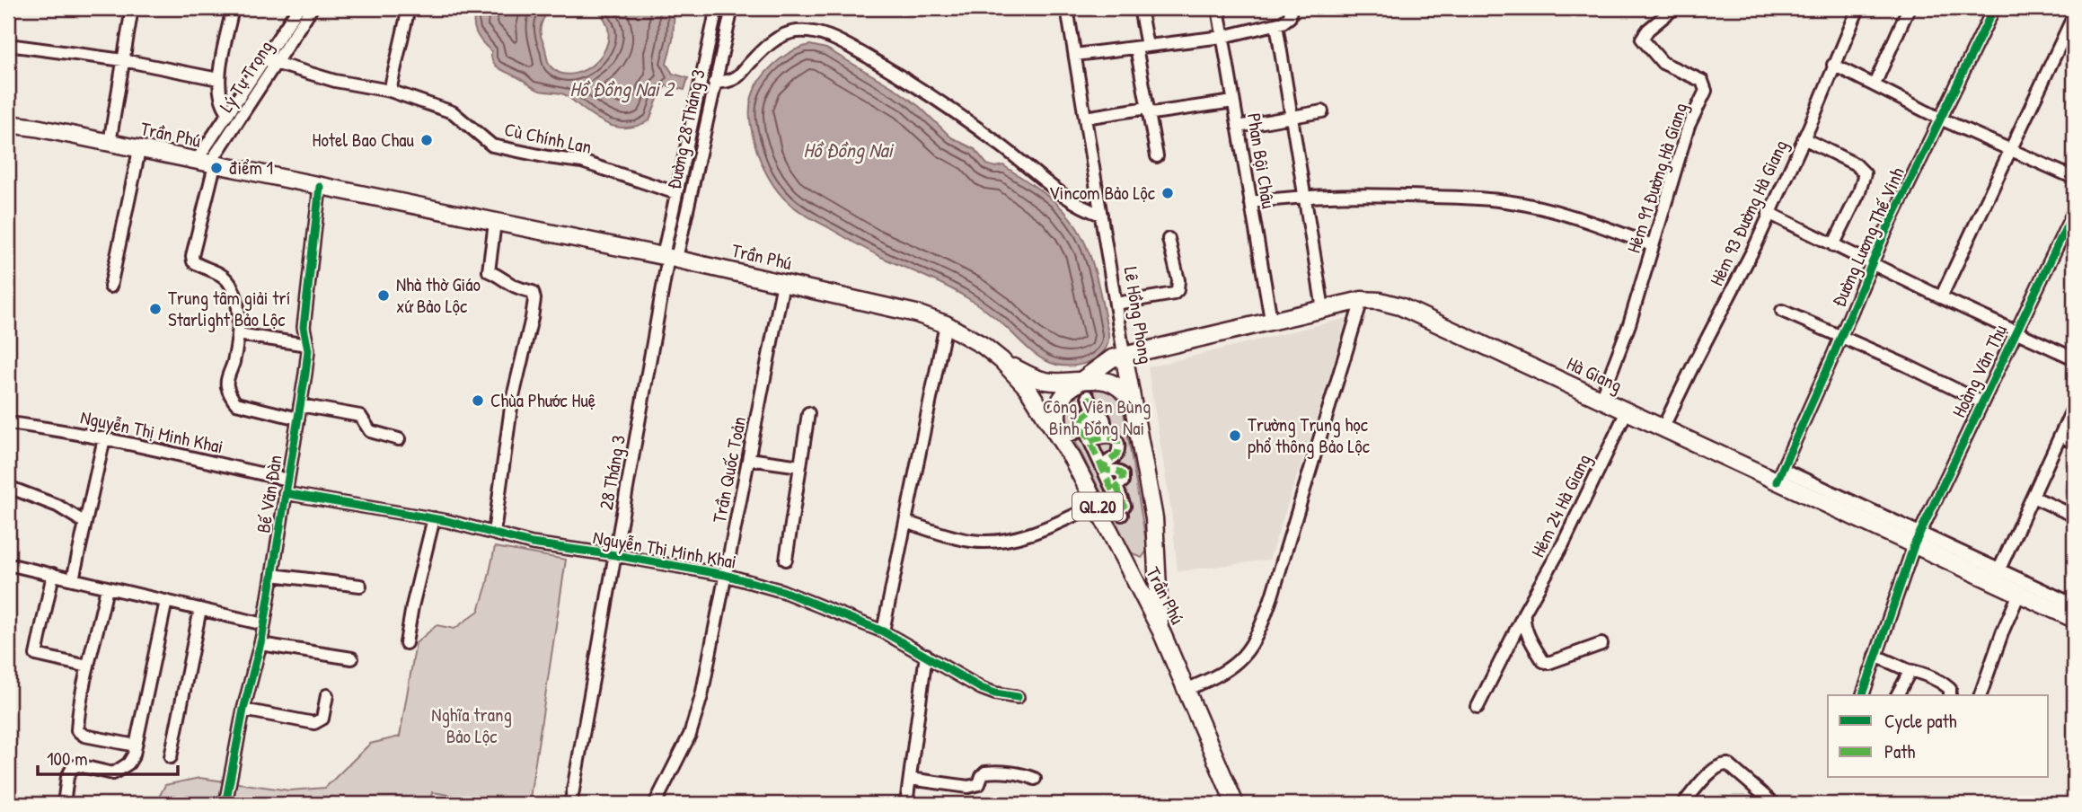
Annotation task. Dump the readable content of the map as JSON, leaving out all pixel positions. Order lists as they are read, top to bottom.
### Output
{
  "streets": {
    "highway": [
      "Trần Phú",
      "Lê Hồng Phong",
      "Hà Giang",
      "QL.20"
    ],
    "street": [
      "Lý Tự Trọng",
      "Đường 28 Tháng 3",
      "Cù Chính Lan",
      "Phan Bội Châu",
      "Hẻm 91 Đường Hà Giang",
      "Hẻm 93 Đường Hà Giang",
      "Đường Lương Thế Vinh",
      "Hoàng Văn Thụ",
      "Nguyễn Thị Minh Khai",
      "Trần Quốc Toản",
      "28 Tháng 3",
      "Bế Văn Đàn",
      "Hẻm 24 Hà Giang"
    ]
  },
  "crossings": [
    ["Lý Tự Trọng", "Trần Phú"],
    ["Lý Tự Trọng", "Cù Chính Lan"],
    ["Đường 28 Tháng 3", "Trần Phú"],
    ["Đường 28 Tháng 3", "Cù Chính Lan"],
    ["Đường 28 Tháng 3", "28 Tháng 3"],
    ["Trần Phú", "Lê Hồng Phong"],
    ["Trần Phú", "Hà Giang"],
    ["Trần Phú", "Trần Quốc Toản"],
    ["Trần Phú", "28 Tháng 3"],
    ["Trần Phú", "Bế Văn Đàn"],
    ["Phan Bội Châu", "Hà Giang"],
    ["Hẻm 91 Đường Hà Giang", "Hà Giang"],
    ["Hẻm 93 Đường Hà Giang", "Hà Giang"],
    ["Đường Lương Thế Vinh", "Hà Giang"],
    ["Lê Hồng Phong", "Hà Giang"],
    ["Hoàng Văn Thụ", "Hà Giang"],
    ["Hà Giang", "Hẻm 24 Hà Giang"],
    ["Nguyễn Thị Minh Khai", "Trần Quốc Toản"],
    ["Nguyễn Thị Minh Khai", "28 Tháng 3"],
    ["Nguyễn Thị Minh Khai", "Bế Văn Đàn"]
  ],
  "water": ["Hồ Đồng Nai 2", "Hồ Đồng Nai"],
  "parks": ["Công Viên Bùng Binh Đồng Nai", "Nghĩa trang Bảo Lộc"],
  "places": [
    "Hotel Bao Chau",
    "điểm 1",
    "Vincom Bảo Lộc",
    "Nhà thờ Giáo xứ Bảo Lộc",
    "Trung tâm giải trí Starlight Bảo Lộc",
    "Chùa Phước Huệ",
    "Trường Trung học phổ thông Bảo Lộc"
  ],
  "legend": ["Cycle path", "Path"],
  "scale_bar": "100 m"
}
